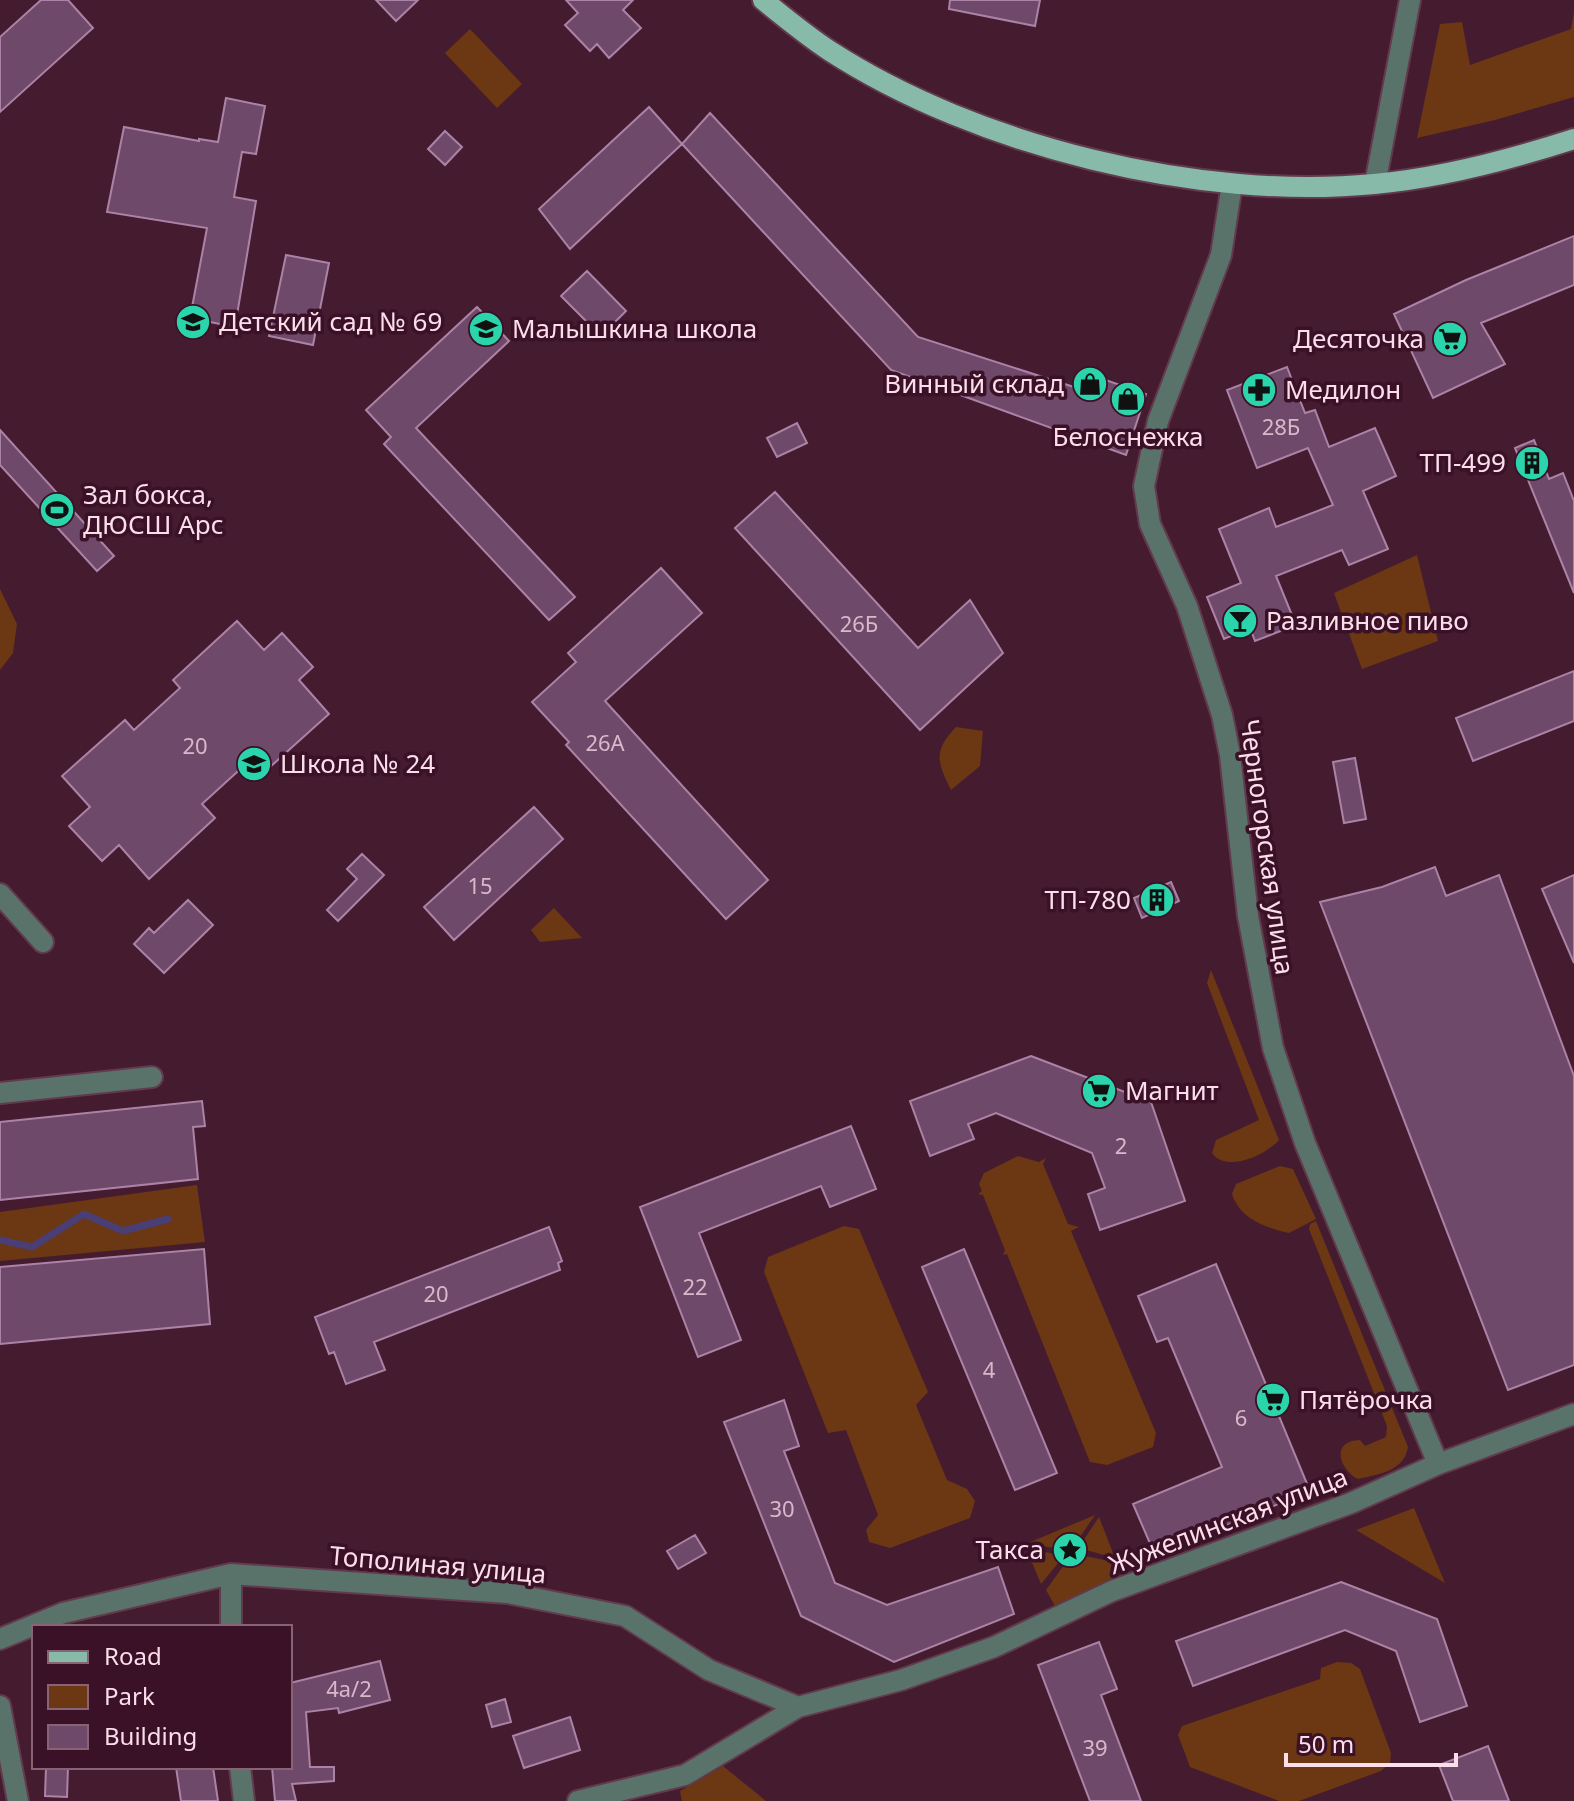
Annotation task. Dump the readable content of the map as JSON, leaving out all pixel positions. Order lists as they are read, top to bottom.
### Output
{
  "streets": {
    "street": ["Черногорская улица", "Жужелинская улица", "Тополиная улица"]
  },
  "crossings": [
    ["Черногорская улица", "Жужелинская улица"],
    ["Жужелинская улица", "Тополиная улица"]
  ],
  "places": {
    "school or university": ["Детский сад № 69", "Малышкина школа", "Школа № 24"],
    "supermarket": ["Десяточка", "Магнит", "Пятёрочка"],
    "shop": ["Винный склад", "Белоснежка"],
    "pharmacy": ["Медилон"],
    "building": ["ТП-499", "ТП-780"],
    "sports": ["Зал бокса, ДЮСШ Арс"],
    "bar": ["Разливное пиво"],
    "place": ["Такса"]
  },
  "house_numbers": [
    "28Б",
    "26Б",
    "26А",
    "20",
    "15",
    "2",
    "22",
    "20",
    "4",
    "6",
    "30",
    "4а/2",
    "39"
  ],
  "legend": ["Road", "Park", "Building"],
  "scale_bar": "50 m"
}
